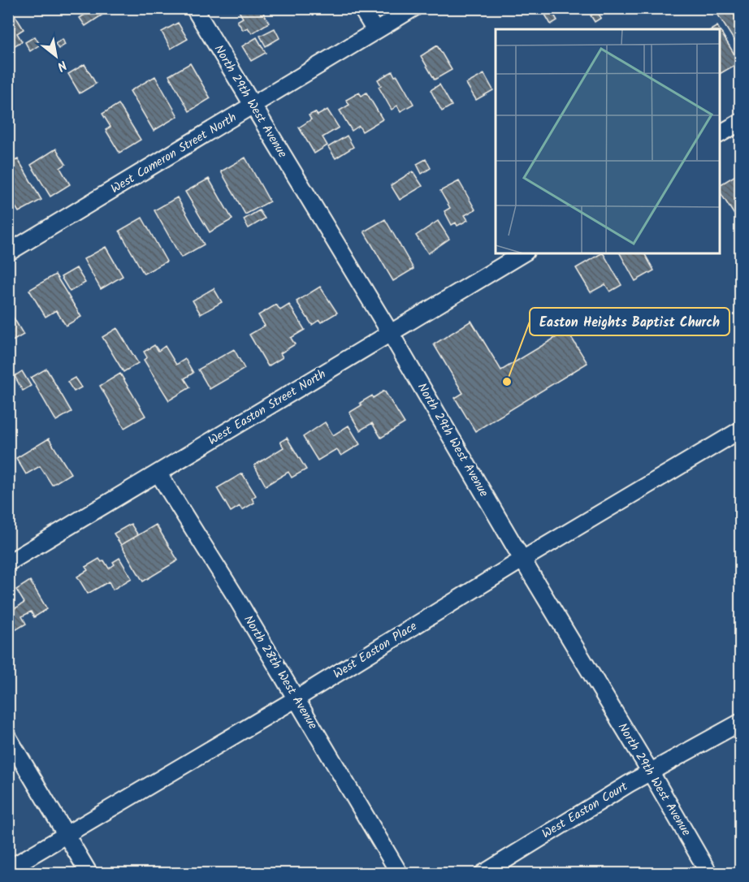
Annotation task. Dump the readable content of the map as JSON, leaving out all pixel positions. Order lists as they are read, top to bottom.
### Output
{
  "streets": {
    "street": [
      "North 29th West Avenue",
      "West Cameron Street North",
      "West Easton Street North",
      "West Easton Place",
      "North 28th West Avenue",
      "West Easton Court"
    ]
  },
  "crossings": [
    ["North 29th West Avenue", "West Cameron Street North"],
    ["North 29th West Avenue", "West Easton Street North"],
    ["North 29th West Avenue", "West Easton Place"],
    ["North 29th West Avenue", "West Easton Court"],
    ["West Easton Street North", "North 28th West Avenue"],
    ["West Easton Place", "North 28th West Avenue"]
  ],
  "places": ["Easton Heights Baptist Church"],
  "north": "bottom right"
}
